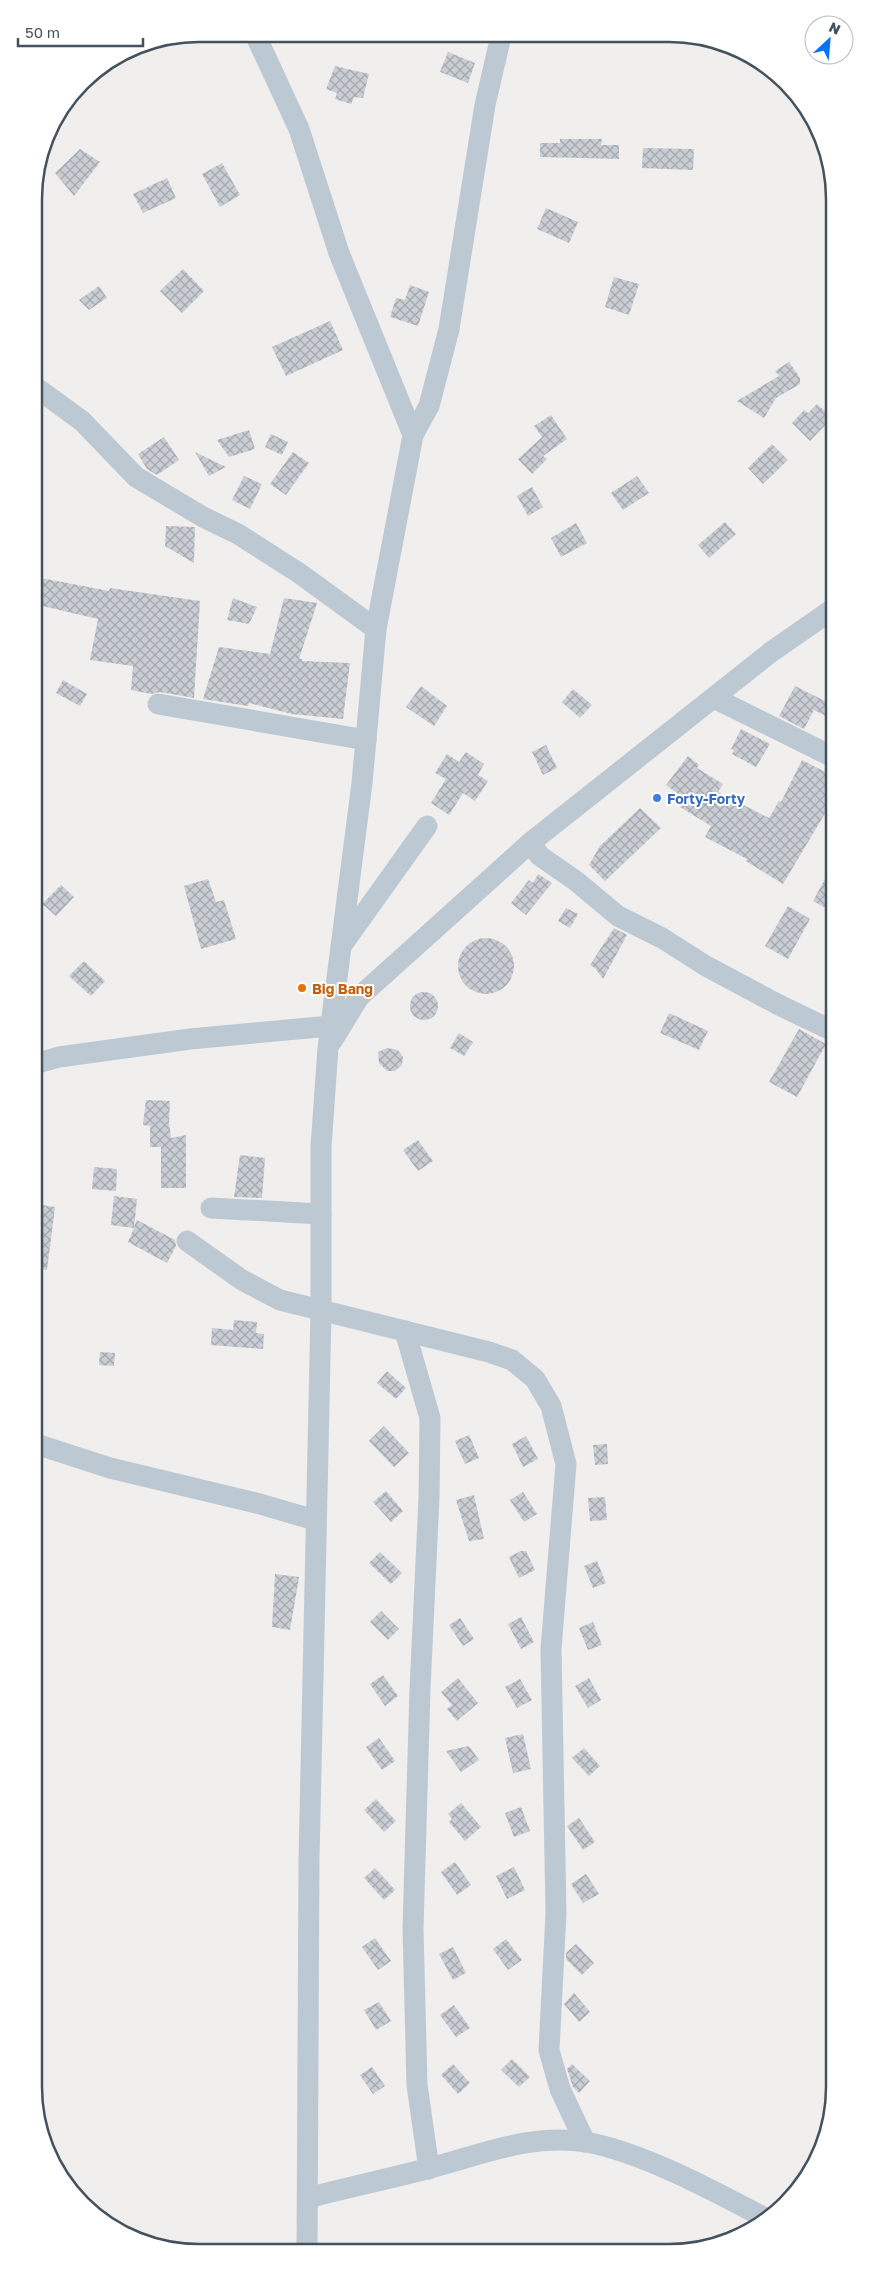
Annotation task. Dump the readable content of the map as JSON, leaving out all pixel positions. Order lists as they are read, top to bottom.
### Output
{
  "places": ["Forty-Forty", "Big Bang"],
  "scale_bar": "50 m",
  "north": "top right"
}
